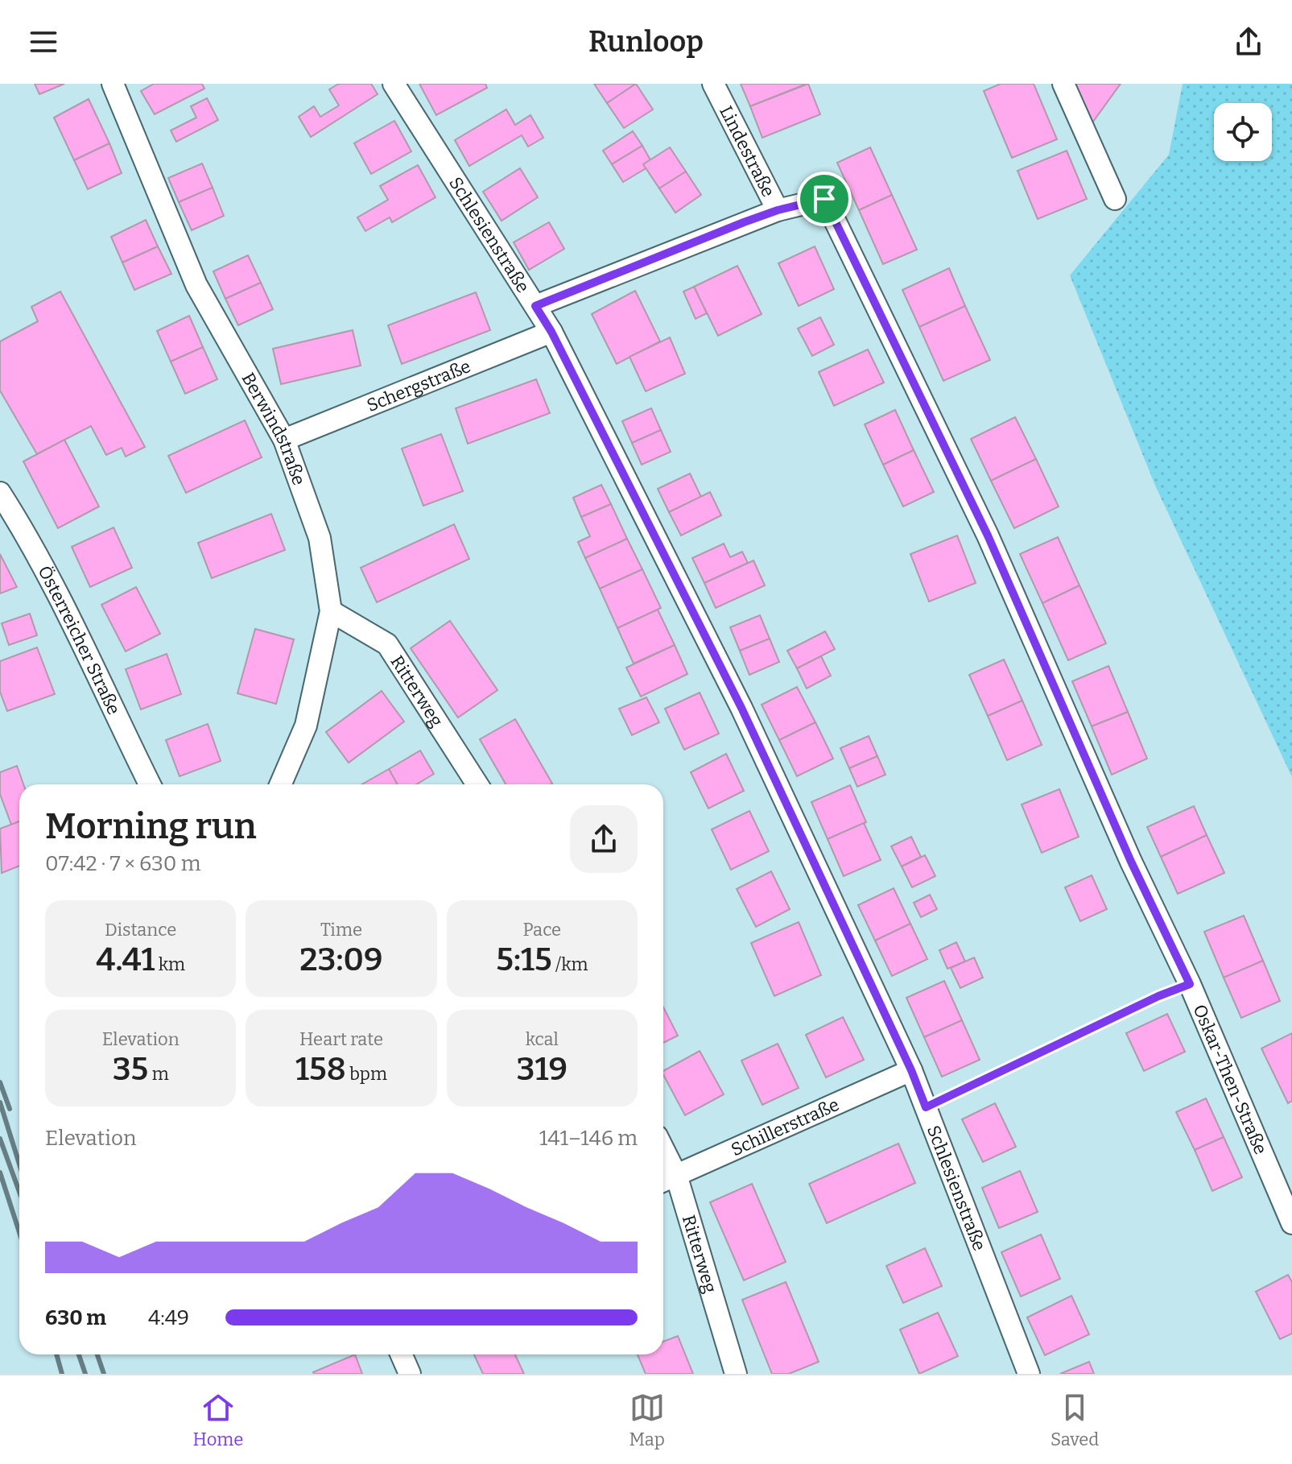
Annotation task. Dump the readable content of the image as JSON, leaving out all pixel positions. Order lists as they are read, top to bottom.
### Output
{
  "streets": {
    "street": [
      "Lindestraße",
      "Schlesienstraße",
      "Schergstraße",
      "Berwindstraße",
      "Österreicher Straße",
      "Ritterweg",
      "Oskar-Then-Straße",
      "Schillerstraße"
    ]
  },
  "crossings": [
    ["Lindestraße", "Oskar-Then-Straße"],
    ["Schlesienstraße", "Schergstraße"],
    ["Schlesienstraße", "Schillerstraße"],
    ["Schergstraße", "Berwindstraße"],
    ["Berwindstraße", "Ritterweg"],
    ["Ritterweg", "Schillerstraße"]
  ],
  "page": {
    "header": "Runloop",
    "heading": ["Morning run", "07:42 · 7 × 630 m"],
    "stats": [
      ["Distance", "4.41 km"],
      ["Time", "23:09"],
      ["Pace", "5:15 /km"],
      ["Elevation", "35 m"],
      ["Heart rate", "158 bpm"],
      ["kcal", "319"]
    ],
    "chart": ["Elevation", "141–146 m"],
    "list": [
      {
        "name": "630 m",
        "note": "4:49"
      }
    ],
    "tabs": ["Home", "Map", "Saved"]
  }
}
